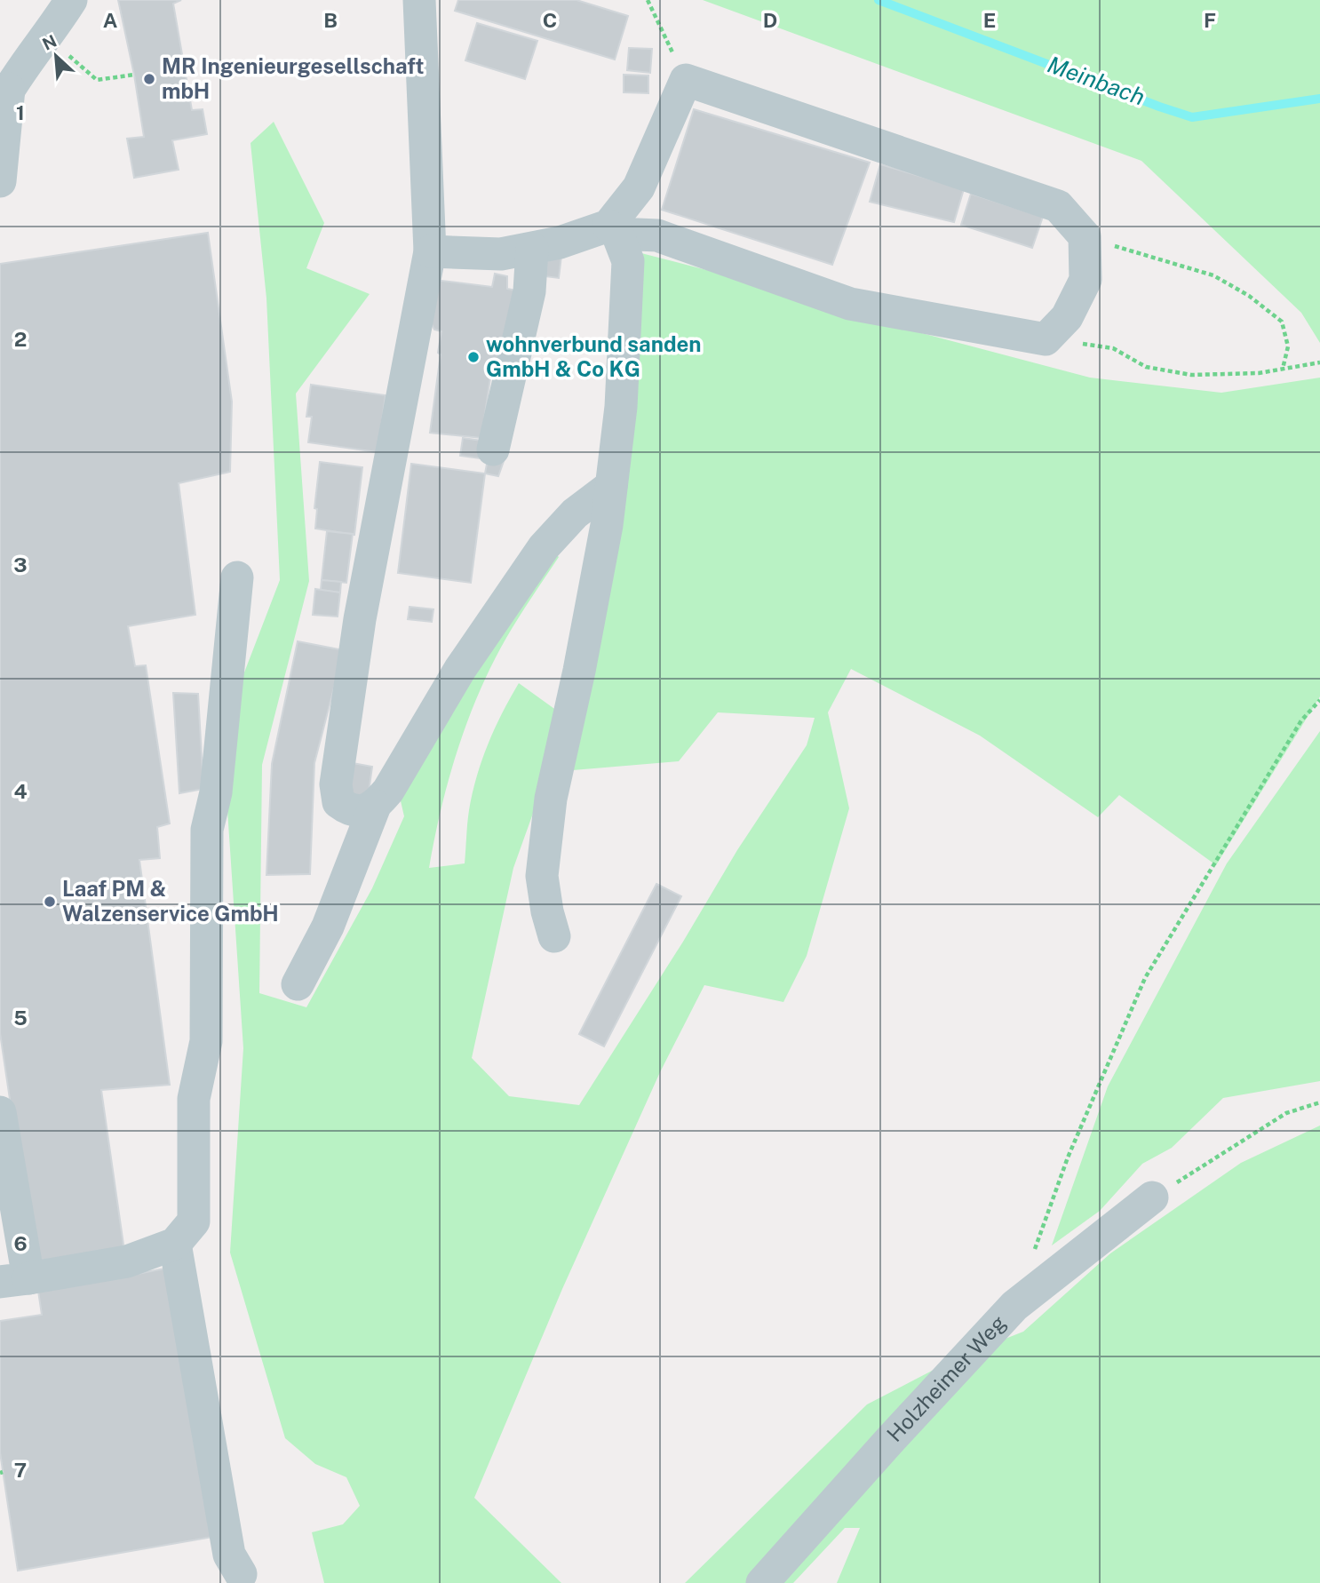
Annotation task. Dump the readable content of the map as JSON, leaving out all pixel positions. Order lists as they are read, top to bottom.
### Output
{
  "streets": {
    "street": ["Holzheimer Weg"]
  },
  "water": ["Meinbach"],
  "places": ["MR Ingenieurgesellschaft mbH", "wohnverbund sanden GmbH & Co KG", "Laaf PM & Walzenservice GmbH"],
  "north": "top left",
  "grid": {
    "columns": [
      "A",
      "B",
      "C",
      "D",
      "E",
      "F"
    ],
    "rows": [
      "1",
      "2",
      "3",
      "4",
      "5",
      "6",
      "7"
    ]
  }
}
